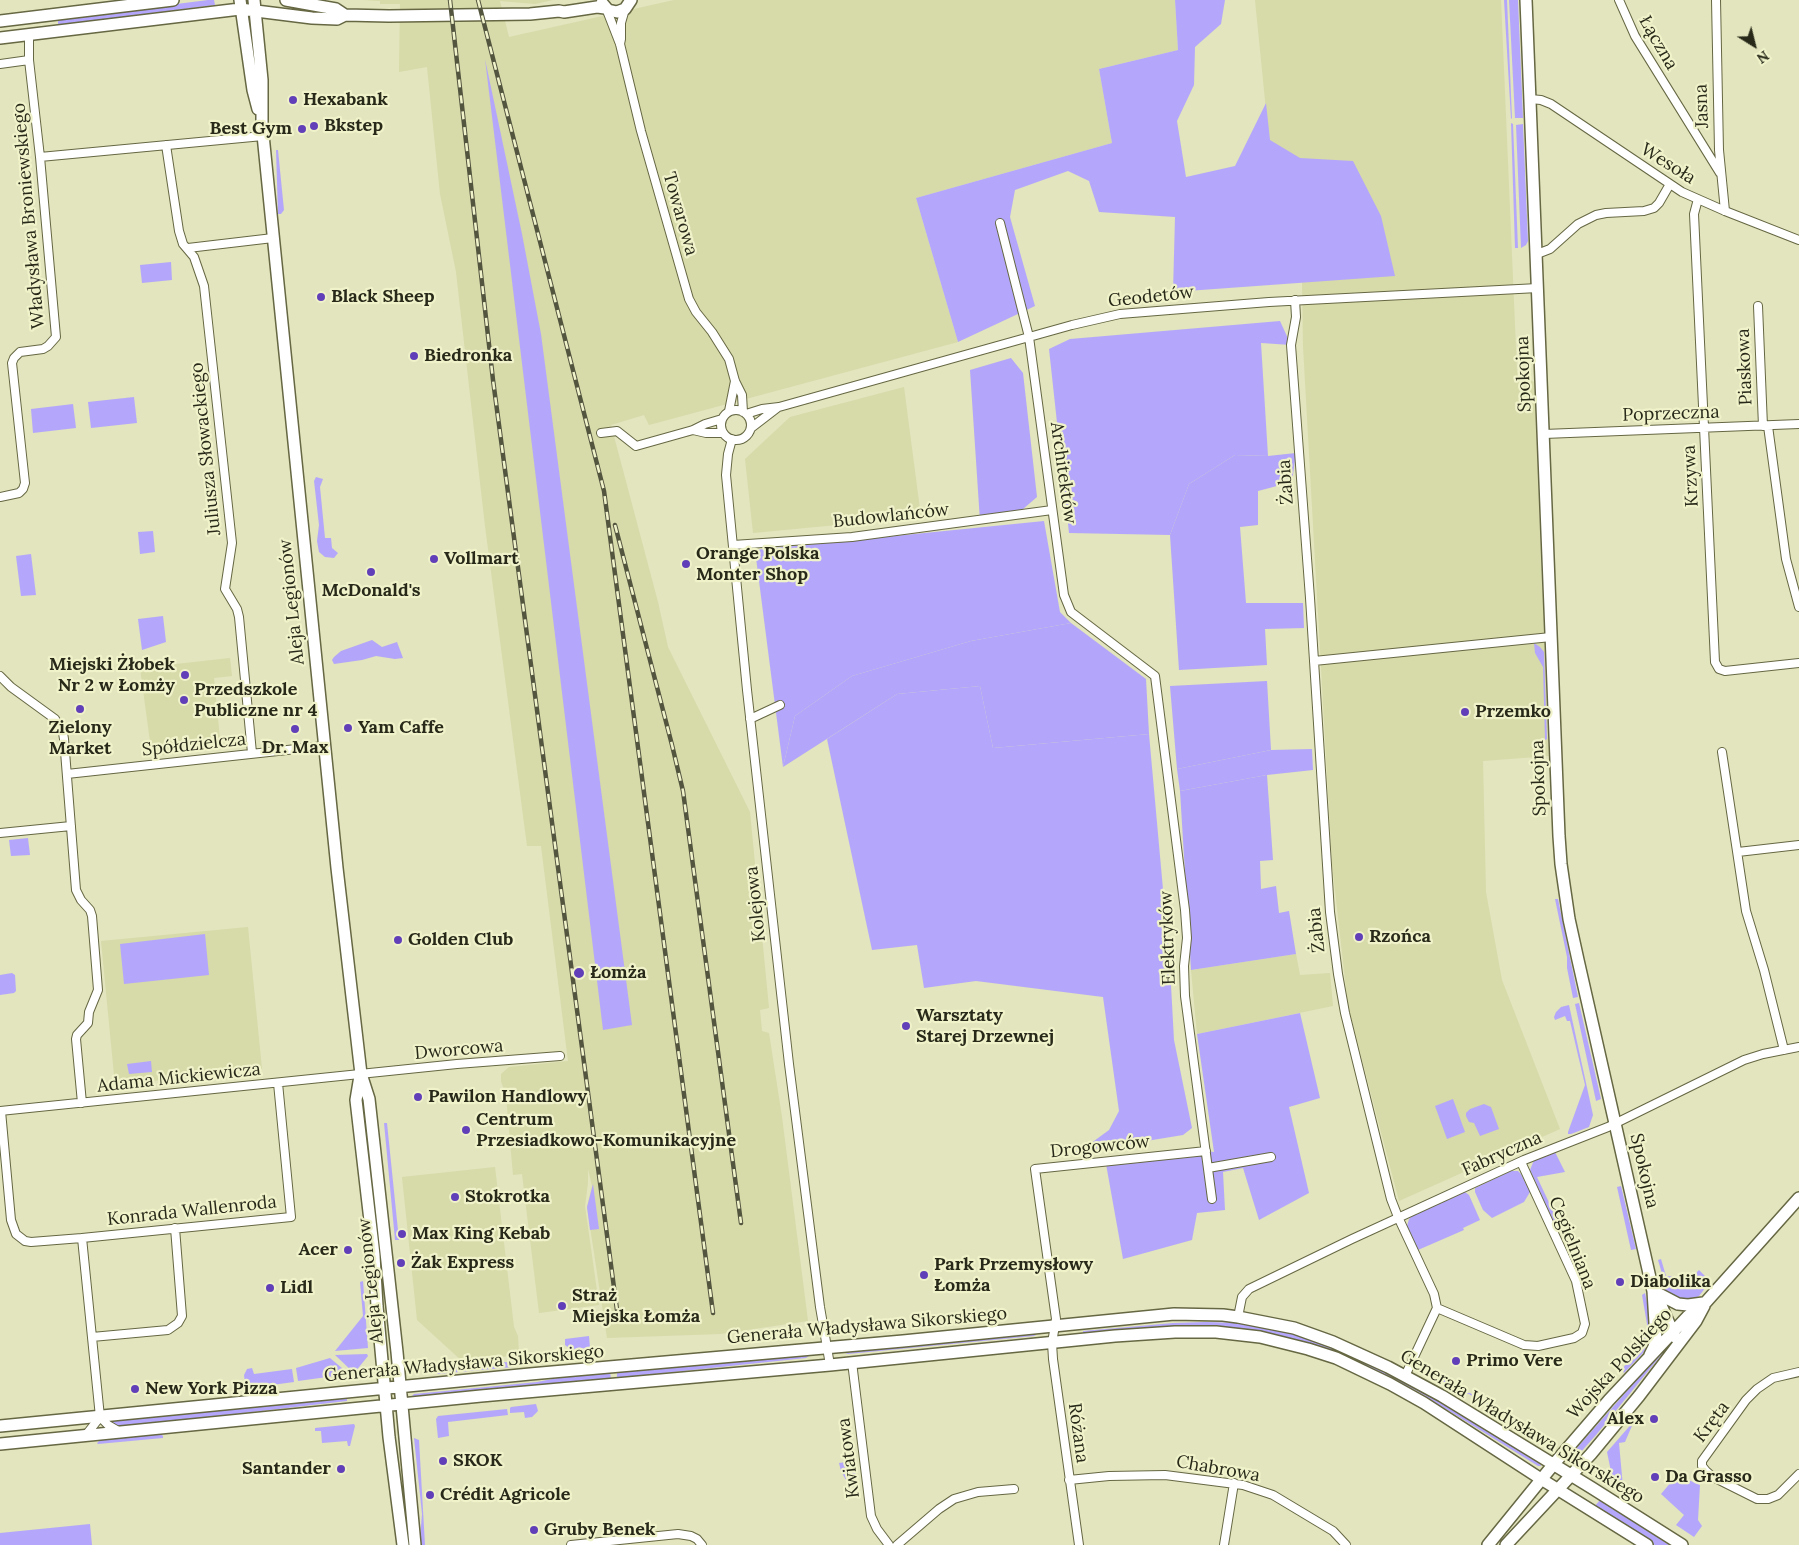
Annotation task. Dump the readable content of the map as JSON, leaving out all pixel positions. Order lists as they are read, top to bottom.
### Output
{
  "streets": {
    "main road": [
      "Spokojna",
      "Aleja Legionów",
      "Generała Władysława Sikorskiego",
      "Wojska Polskiego"
    ],
    "street": [
      "Łączna",
      "Jasna",
      "Wesoła",
      "Towarowa",
      "Władysława Broniewskiego",
      "Geodetów",
      "Piaskowa",
      "Poprzeczna",
      "Juliusza Słowackiego",
      "Architektów",
      "Krzywa",
      "Żabia",
      "Budowlańców",
      "Spółdzielcza",
      "Kolejowa",
      "Elektryków",
      "Dworcowa",
      "Adama Mickiewicza",
      "Drogowców",
      "Fabryczna",
      "Konrada Wallenroda",
      "Cegielniana",
      "Kręta",
      "Różana",
      "Kwiatowa",
      "Chabrowa"
    ]
  },
  "crossings": [
    ["Łączna", "Jasna"],
    ["Jasna", "Wesoła"],
    ["Wesoła", "Spokojna"],
    ["Wesoła", "Krzywa"],
    ["Towarowa", "Geodetów"],
    ["Towarowa", "Kolejowa"],
    ["Geodetów", "Spokojna"],
    ["Geodetów", "Architektów"],
    ["Geodetów", "Żabia"],
    ["Geodetów", "Kolejowa"],
    ["Piaskowa", "Poprzeczna"],
    ["Spokojna", "Poprzeczna"],
    ["Spokojna", "Fabryczna"],
    ["Spokojna", "Wojska Polskiego"],
    ["Poprzeczna", "Krzywa"],
    ["Juliusza Słowackiego", "Spółdzielcza"],
    ["Architektów", "Budowlańców"],
    ["Architektów", "Elektryków"],
    ["Żabia", "Fabryczna"],
    ["Budowlańców", "Kolejowa"],
    ["Aleja Legionów", "Spółdzielcza"],
    ["Aleja Legionów", "Dworcowa"],
    ["Aleja Legionów", "Adama Mickiewicza"],
    ["Aleja Legionów", "Generała Władysława Sikorskiego"],
    ["Kolejowa", "Generała Władysława Sikorskiego"],
    ["Elektryków", "Drogowców"],
    ["Dworcowa", "Adama Mickiewicza"],
    ["Adama Mickiewicza", "Konrada Wallenroda"],
    ["Drogowców", "Generała Władysława Sikorskiego"],
    ["Drogowców", "Różana"],
    ["Fabryczna", "Cegielniana"],
    ["Fabryczna", "Generała Władysława Sikorskiego"],
    ["Generała Władysława Sikorskiego", "Wojska Polskiego"],
    ["Generała Władysława Sikorskiego", "Różana"],
    ["Generała Władysława Sikorskiego", "Kwiatowa"],
    ["Różana", "Chabrowa"]
  ],
  "places": [
    "Hexabank",
    "Bkstep",
    "Best Gym",
    "Black Sheep",
    "Biedronka",
    "Vollmart",
    "Orange Polska Monter Shop",
    "McDonald's",
    "Miejski Żłobek Nr 2 w Łomży",
    "Przedszkole Publiczne nr 4",
    "Zielony Market",
    "Przemko",
    "Yam Caffe",
    "Dr. Max",
    "Rzońca",
    "Golden Club",
    "Łomża",
    "Warsztaty Starej Drzewnej",
    "Pawilon Handlowy",
    "Centrum Przesiadkowo-Komunikacyjne",
    "Stokrotka",
    "Max King Kebab",
    "Acer",
    "Żak Express",
    "Park Przemysłowy Łomża",
    "Diabolika",
    "Lidl",
    "Straż Miejska Łomża",
    "Primo Vere",
    "New York Pizza",
    "Alex",
    "SKOK",
    "Santander",
    "Da Grasso",
    "Crédit Agricole",
    "Gruby Benek"
  ],
  "north": "bottom right"
}
